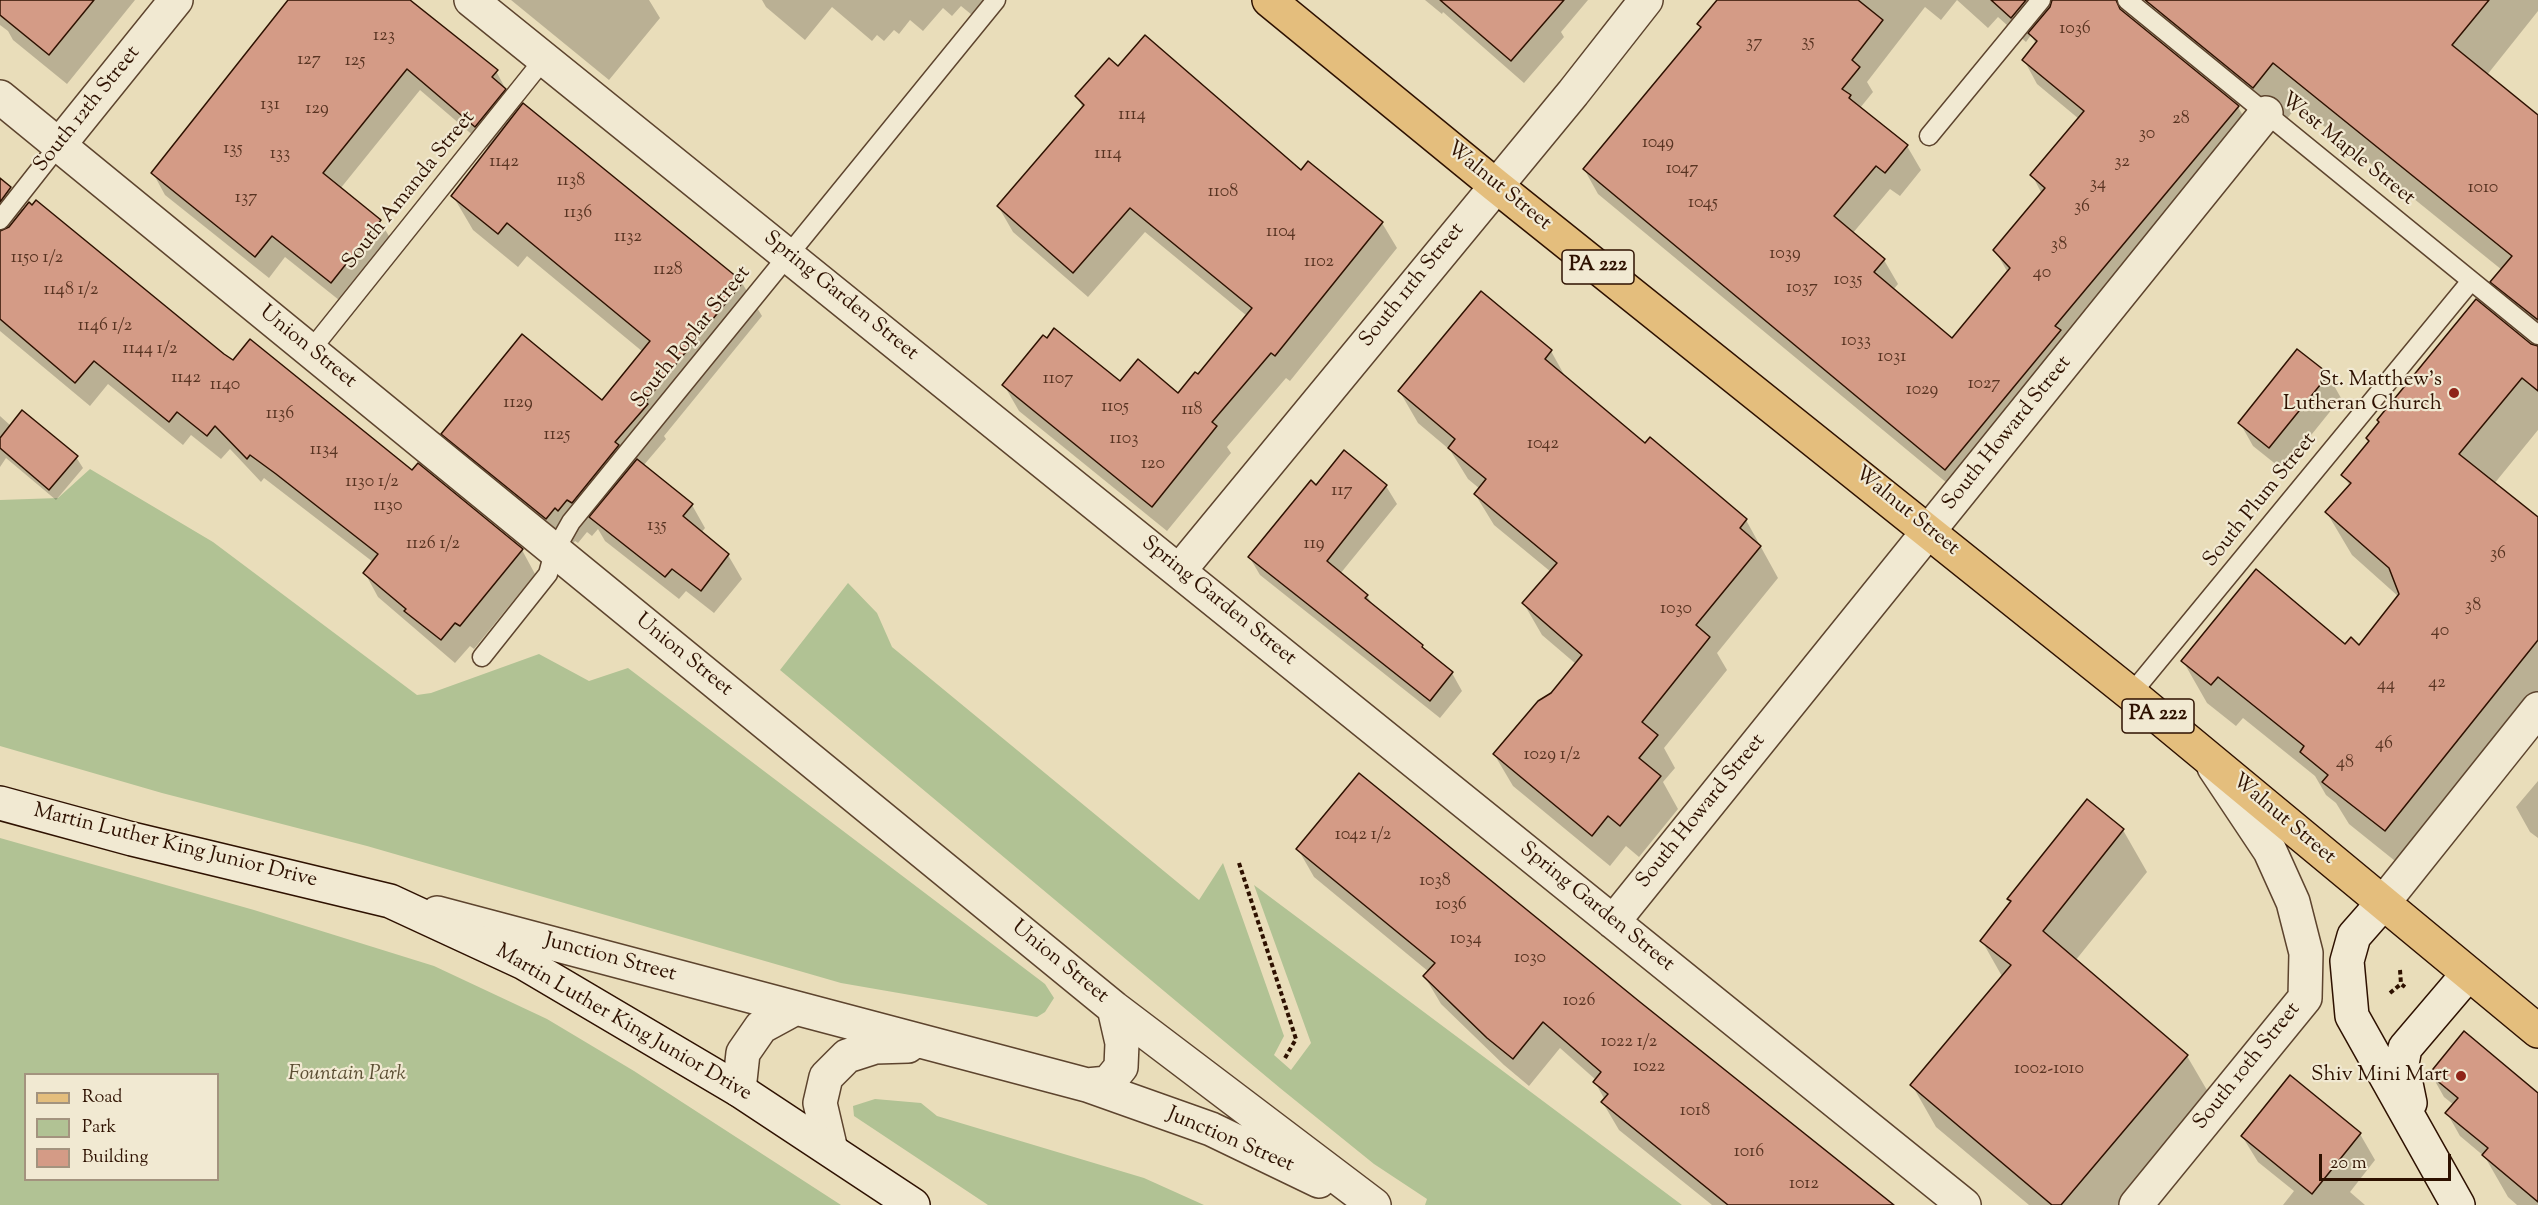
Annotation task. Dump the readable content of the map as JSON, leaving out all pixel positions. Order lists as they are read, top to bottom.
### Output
{
  "streets": {
    "main road": ["Walnut Street", "PA 222"],
    "street": [
      "South 12th Street",
      "South 11th Street",
      "Spring Garden Street",
      "Union Street",
      "South Howard Street",
      "Martin Luther King Junior Drive",
      "Junction Street",
      "South 10th Street"
    ],
    "lane": [
      "West Maple Street",
      "South Amanda Street",
      "South Poplar Street",
      "South Plum Street"
    ]
  },
  "crossings": [
    ["South 12th Street", "Union Street"],
    ["West Maple Street", "South Howard Street"],
    ["West Maple Street", "South Plum Street"],
    ["Walnut Street", "South 11th Street"],
    ["Walnut Street", "South Howard Street"],
    ["Walnut Street", "South Plum Street"],
    ["Walnut Street", "South 10th Street"],
    ["South Amanda Street", "Spring Garden Street"],
    ["South Amanda Street", "Union Street"],
    ["South 11th Street", "Spring Garden Street"],
    ["Spring Garden Street", "South Poplar Street"],
    ["Spring Garden Street", "South Howard Street"],
    ["South Poplar Street", "Union Street"],
    ["Martin Luther King Junior Drive", "Junction Street"]
  ],
  "parks": ["Fountain Park"],
  "places": ["St. Matthew's Lutheran Church", "Shiv Mini Mart"],
  "house_numbers": [
    "1036",
    "123",
    "35",
    "37",
    "127",
    "125",
    "131",
    "129",
    "1114",
    "28",
    "30",
    "1049",
    "135",
    "133",
    "1114",
    "1142",
    "32",
    "1047",
    "1138",
    "34",
    "1010",
    "1108",
    "137",
    "1045",
    "36",
    "1136",
    "1104",
    "1132",
    "38",
    "1039",
    "1150 1/2",
    "1102",
    "1128",
    "40",
    "1035",
    "1037",
    "1148 1/2",
    "1146 1/2",
    "1033",
    "1144 1/2",
    "1031",
    "1142",
    "1107",
    "1027",
    "1140",
    "1029",
    "1129",
    "1105",
    "118",
    "1136",
    "1125",
    "1103",
    "1042",
    "1134",
    "120",
    "1130 1/2",
    "117",
    "1130",
    "135",
    "1126 1/2",
    "119",
    "36",
    "38",
    "1030",
    "40",
    "42",
    "44",
    "46",
    "1029 1/2",
    "48",
    "1042 1/2",
    "1038",
    "1036",
    "1034",
    "1030",
    "1026",
    "1022 1/2",
    "1022",
    "1002-1010",
    "1018",
    "1016",
    "1012"
  ],
  "legend": ["Road", "Park", "Building"],
  "scale_bar": "20 m"
}
